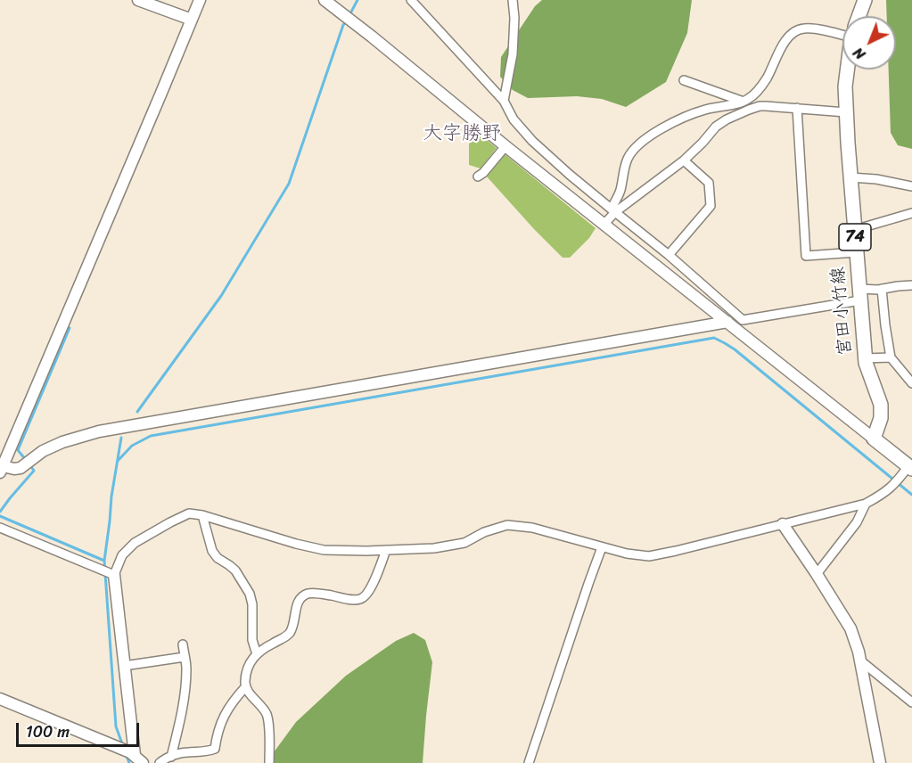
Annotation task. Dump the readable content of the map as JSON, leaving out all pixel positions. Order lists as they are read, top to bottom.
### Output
{
  "streets": {
    "main road": ["74", "宮田小竹線"]
  },
  "districts": ["大字勝野"],
  "scale_bar": "100 m",
  "north": "bottom left"
}
